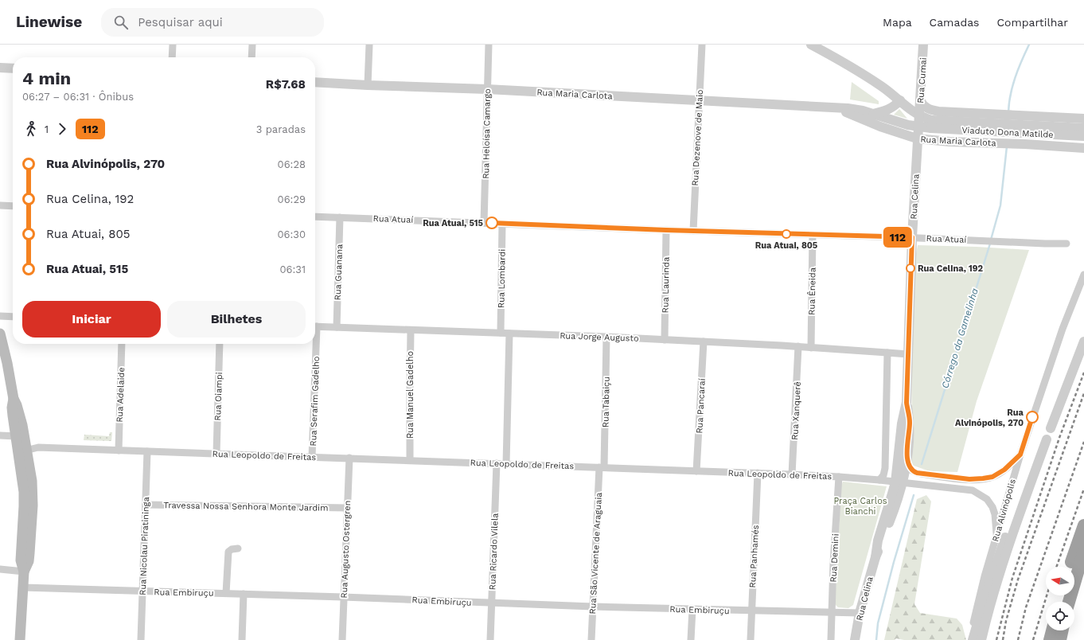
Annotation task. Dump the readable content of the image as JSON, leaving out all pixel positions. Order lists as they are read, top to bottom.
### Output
{
  "streets": {
    "street": [
      "Rua Cumai",
      "Rua Maria Carlota",
      "Viaduto Dona Matilde",
      "Rua Heloísa Camargo",
      "Rua Dezenove de Maio",
      "Rua Celina",
      "Rua Atuaí",
      "Rua Guanana",
      "Rua Lombardi",
      "Rua Laurinda",
      "Rua Êneida",
      "Rua Jorge Augusto",
      "Rua Adelaide",
      "Rua Manuel Gadelho",
      "Rua Oiampi",
      "Rua Serafim Gadelho",
      "Rua Tabaiçu",
      "Rua Pancaraí",
      "Rua Xanquerê",
      "Rua Leopoldo de Freitas",
      "Travessa Nossa Senhora Monte Jardim",
      "Rua Alvinópolis",
      "Rua Nicolau Piratininga",
      "Rua Augusto Ostergren",
      "Rua Ricardo Vilela",
      "Rua São Vicente de Araguaia",
      "Rua Panhamés",
      "Rua Demini",
      "Rua Embiruçu"
    ]
  },
  "crossings": [
    ["Rua Cumai", "Rua Celina"],
    ["Rua Maria Carlota", "Viaduto Dona Matilde"],
    ["Rua Maria Carlota", "Rua Heloísa Camargo"],
    ["Rua Maria Carlota", "Rua Dezenove de Maio"],
    ["Rua Maria Carlota", "Rua Celina"],
    ["Rua Heloísa Camargo", "Rua Atuaí"],
    ["Rua Dezenove de Maio", "Rua Atuaí"],
    ["Rua Celina", "Rua Atuaí"],
    ["Rua Celina", "Rua Leopoldo de Freitas"],
    ["Rua Celina", "Rua Embiruçu"],
    ["Rua Atuaí", "Rua Guanana"],
    ["Rua Atuaí", "Rua Lombardi"],
    ["Rua Atuaí", "Rua Laurinda"],
    ["Rua Atuaí", "Rua Êneida"],
    ["Rua Guanana", "Rua Jorge Augusto"],
    ["Rua Lombardi", "Rua Jorge Augusto"],
    ["Rua Laurinda", "Rua Jorge Augusto"],
    ["Rua Êneida", "Rua Jorge Augusto"],
    ["Rua Jorge Augusto", "Rua Manuel Gadelho"],
    ["Rua Jorge Augusto", "Rua Tabaiçu"],
    ["Rua Jorge Augusto", "Rua Pancaraí"],
    ["Rua Jorge Augusto", "Rua Xanquerê"],
    ["Rua Adelaide", "Rua Leopoldo de Freitas"],
    ["Rua Manuel Gadelho", "Rua Leopoldo de Freitas"],
    ["Rua Oiampi", "Rua Leopoldo de Freitas"],
    ["Rua Serafim Gadelho", "Rua Leopoldo de Freitas"],
    ["Rua Tabaiçu", "Rua Leopoldo de Freitas"],
    ["Rua Tabaiçu", "Rua São Vicente de Araguaia"],
    ["Rua Pancaraí", "Rua Leopoldo de Freitas"],
    ["Rua Xanquerê", "Rua Leopoldo de Freitas"],
    ["Rua Leopoldo de Freitas", "Rua Alvinópolis"],
    ["Rua Leopoldo de Freitas", "Rua Nicolau Piratininga"],
    ["Rua Leopoldo de Freitas", "Rua Augusto Ostergren"],
    ["Rua Leopoldo de Freitas", "Rua Ricardo Vilela"],
    ["Rua Leopoldo de Freitas", "Rua São Vicente de Araguaia"],
    ["Rua Leopoldo de Freitas", "Rua Panhamés"],
    ["Rua Leopoldo de Freitas", "Rua Demini"],
    ["Travessa Nossa Senhora Monte Jardim", "Rua Nicolau Piratininga"],
    ["Travessa Nossa Senhora Monte Jardim", "Rua Augusto Ostergren"],
    ["Rua Nicolau Piratininga", "Rua Embiruçu"],
    ["Rua Augusto Ostergren", "Rua Embiruçu"],
    ["Rua Ricardo Vilela", "Rua Embiruçu"],
    ["Rua São Vicente de Araguaia", "Rua Embiruçu"],
    ["Rua Panhamés", "Rua Embiruçu"],
    ["Rua Demini", "Rua Embiruçu"]
  ],
  "water": ["Córrego da Gamelinha"],
  "parks": ["Praça Carlos Bianchi"],
  "places": [
    "Rua Atuai, 515",
    "Rua Atuai, 805",
    "Rua Celina, 192",
    "Rua Alvinópolis, 270"
  ],
  "lines": ["bus line 112"],
  "north": "left",
  "page": {
    "header": "Linewise",
    "search": "Pesquisar aqui",
    "nav": ["Mapa", "Camadas", "Compartilhar"],
    "on_map": "112",
    "heading": ["4 min", "06:27 – 06:31 · Ônibus", "R$7.68"],
    "legs": ["1", "112", "3 paradas"],
    "list": [
      {
        "name": "Rua Alvinópolis, 270",
        "value": "06:28"
      },
      {
        "name": "Rua Celina, 192",
        "value": "06:29"
      },
      {
        "name": "Rua Atuai, 805",
        "value": "06:30"
      },
      {
        "name": "Rua Atuai, 515",
        "value": "06:31"
      }
    ],
    "buttons": ["Iniciar", "Bilhetes"]
  }
}
